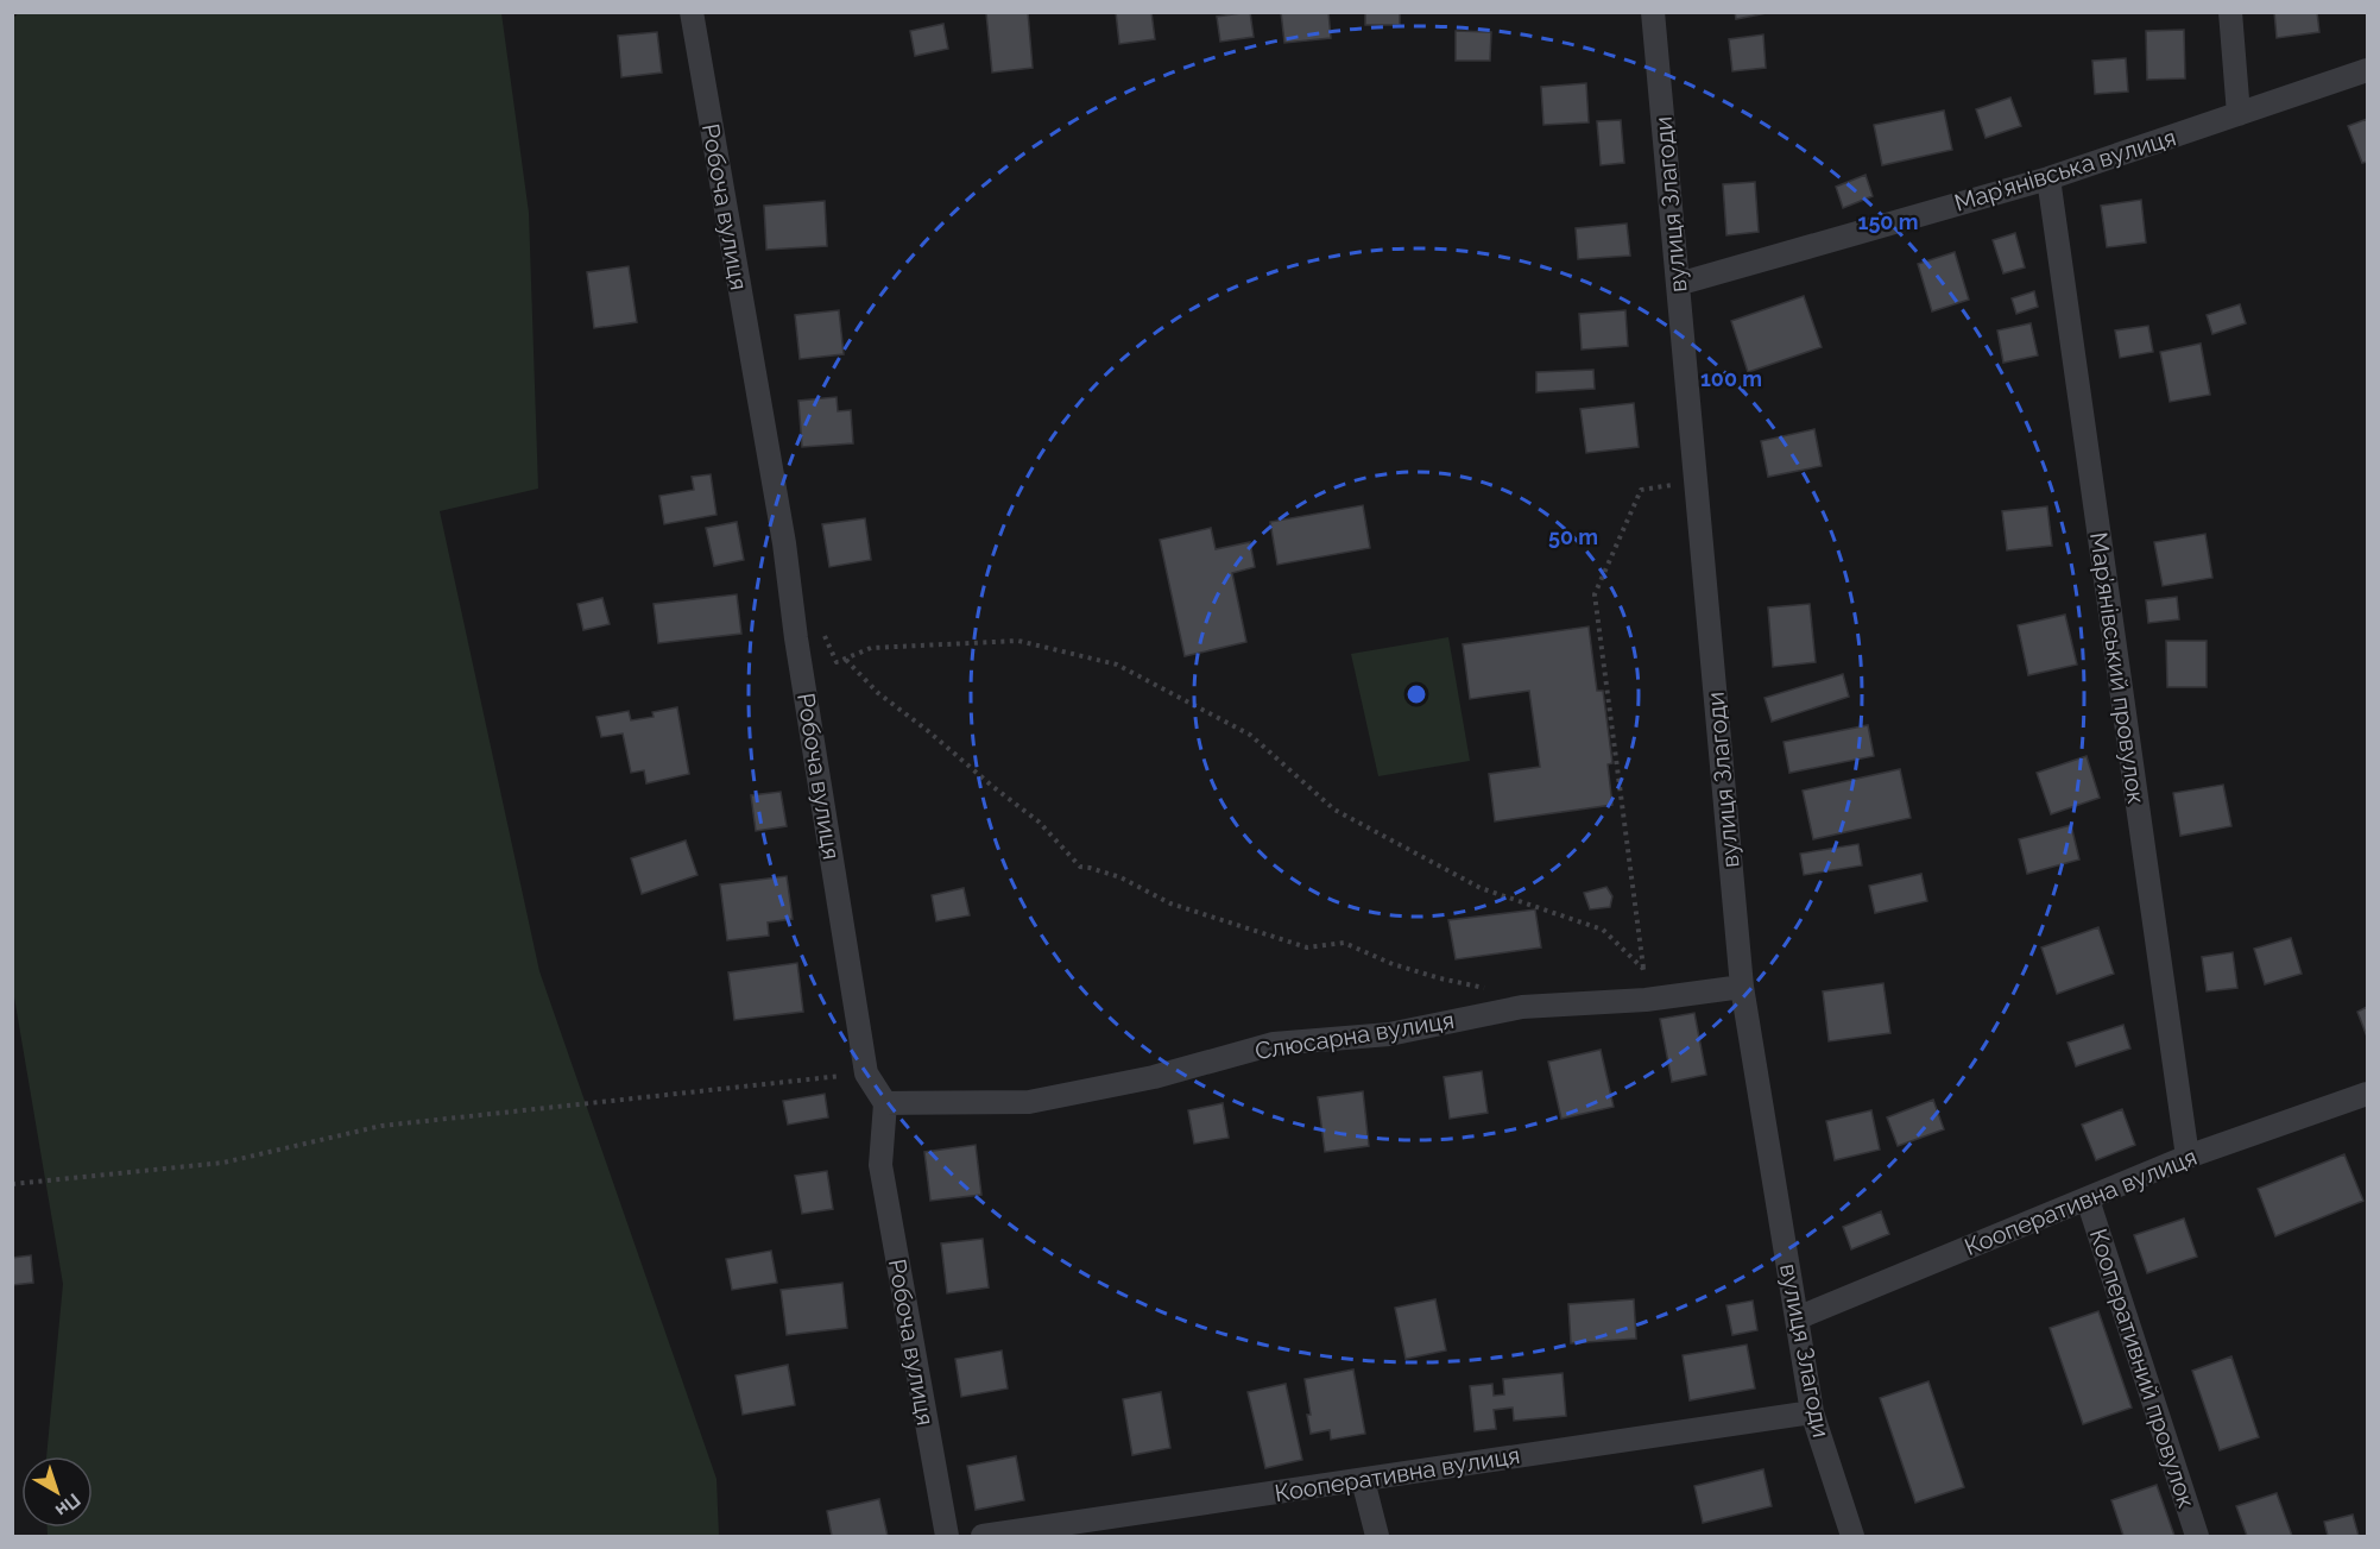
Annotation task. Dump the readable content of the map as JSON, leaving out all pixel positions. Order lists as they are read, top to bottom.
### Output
{
  "streets": {
    "street": [
      "Мар’янівська вулиця",
      "вулиця Злагоди",
      "Робоча вулиця",
      "Мар’янівський провулок",
      "Слюсарна вулиця",
      "Кооперативна вулиця",
      "Кооперативний провулок"
    ]
  },
  "crossings": [
    ["Мар’янівська вулиця", "вулиця Злагоди"],
    ["Мар’янівська вулиця", "Мар’янівський провулок"],
    ["вулиця Злагоди", "Слюсарна вулиця"],
    ["вулиця Злагоди", "Кооперативна вулиця"],
    ["Робоча вулиця", "Слюсарна вулиця"],
    ["Мар’янівський провулок", "Кооперативна вулиця"],
    ["Кооперативна вулиця", "Кооперативний провулок"]
  ],
  "north": "bottom right",
  "rings": ["150 m", "100 m", "50 m"]
}
